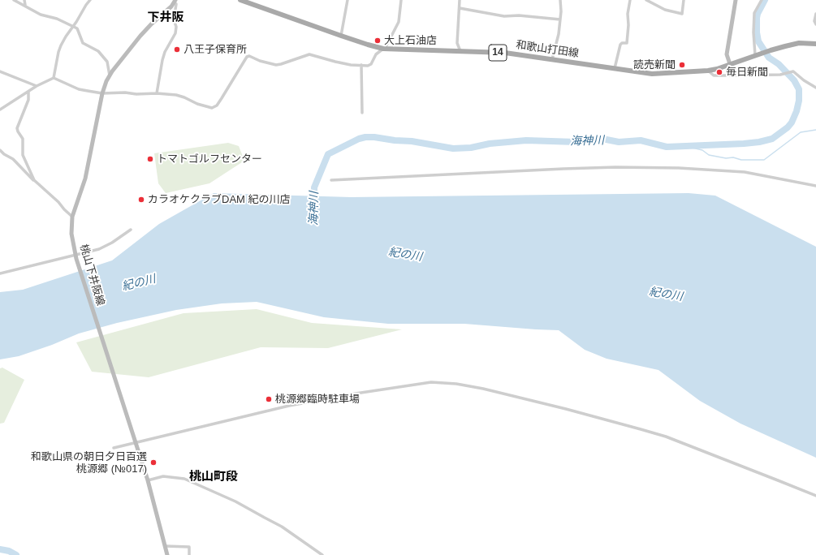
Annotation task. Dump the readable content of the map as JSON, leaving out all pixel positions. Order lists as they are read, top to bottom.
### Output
{
  "streets": {
    "main road": ["和歌山打田線", "14", "桃山下井阪線"]
  },
  "districts": ["下井阪", "桃山町段"],
  "water": ["海神川", "紀の川"],
  "places": [
    "大上石油店",
    "八王子保育所",
    "読売新聞",
    "毎日新聞",
    "トマトゴルフセンター",
    "カラオケクラブDAM 紀の川店",
    "桃源郷臨時駐車場",
    "和歌山県の朝日夕日百選 桃源郷 (№017)"
  ]
}
